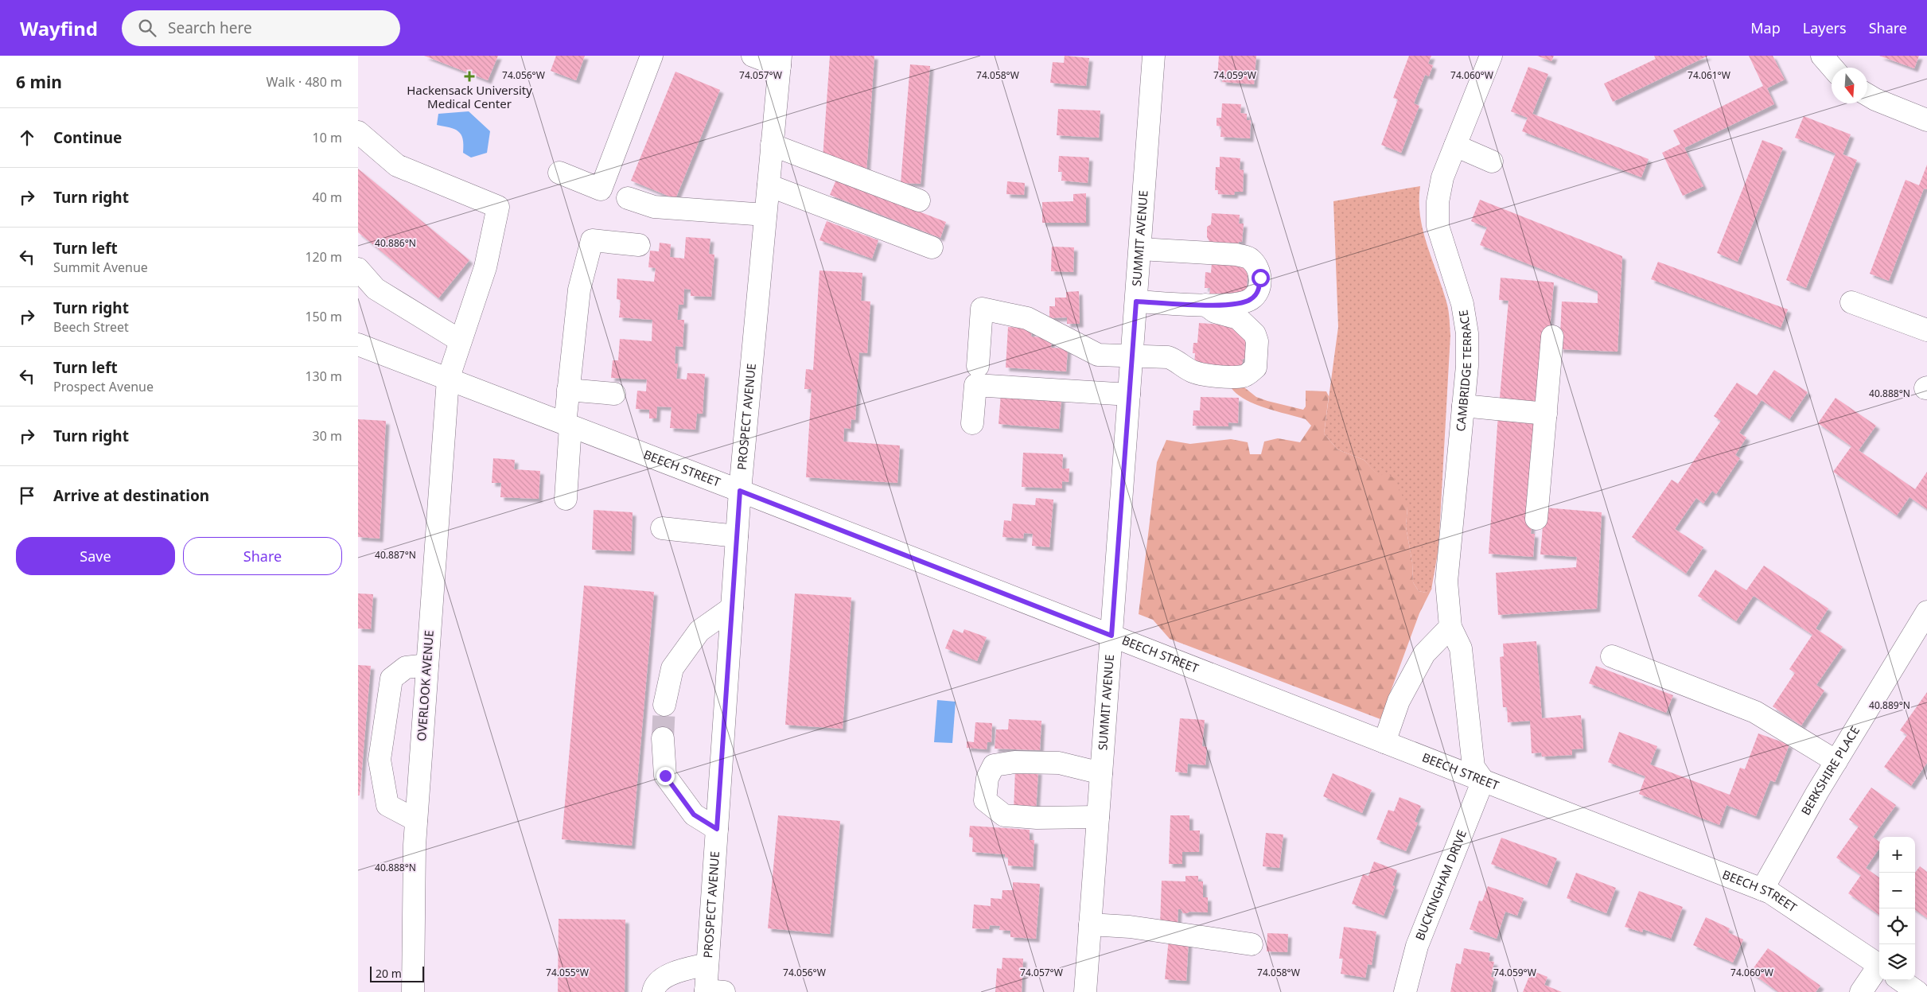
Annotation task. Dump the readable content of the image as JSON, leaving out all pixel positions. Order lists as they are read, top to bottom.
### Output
{
  "streets": {
    "street": [
      "SUMMIT AVENUE",
      "CAMBRIDGE TERRACE",
      "PROSPECT AVENUE",
      "BEECH STREET",
      "OVERLOOK AVENUE",
      "BERKSHIRE PLACE",
      "BUCKINGHAM DRIVE"
    ]
  },
  "crossings": [
    ["SUMMIT AVENUE", "BEECH STREET"],
    ["CAMBRIDGE TERRACE", "BEECH STREET"],
    ["CAMBRIDGE TERRACE", "BUCKINGHAM DRIVE"],
    ["PROSPECT AVENUE", "BEECH STREET"],
    ["BEECH STREET", "OVERLOOK AVENUE"],
    ["BEECH STREET", "BERKSHIRE PLACE"],
    ["BEECH STREET", "BUCKINGHAM DRIVE"]
  ],
  "places": {
    "health": ["Hackensack University Medical Center"]
  },
  "scale_bar": "20 m",
  "north": "bottom",
  "page": {
    "header": "Wayfind",
    "search": "Search here",
    "nav": ["Map", "Layers", "Share"],
    "heading": ["6 min", "Walk · 480 m"],
    "list": [
      ["Continue", "10 m"],
      ["Turn right", "40 m"],
      ["Turn left", "Summit Avenue", "120 m"],
      ["Turn right", "Beech Street", "150 m"],
      ["Turn left", "Prospect Avenue", "130 m"],
      ["Turn right", "30 m"],
      "Arrive at destination"
    ],
    "buttons": ["Save", "Share"],
    "map_buttons": ["+", "−"],
    "scale": "20 m"
  },
  "coordinates": [
    "74.056°W",
    "74.057°W",
    "74.058°W",
    "74.059°W",
    "74.060°W",
    "74.061°W",
    "40.886°N",
    "40.888°N",
    "40.887°N",
    "40.889°N",
    "74.055°W"
  ]
}
